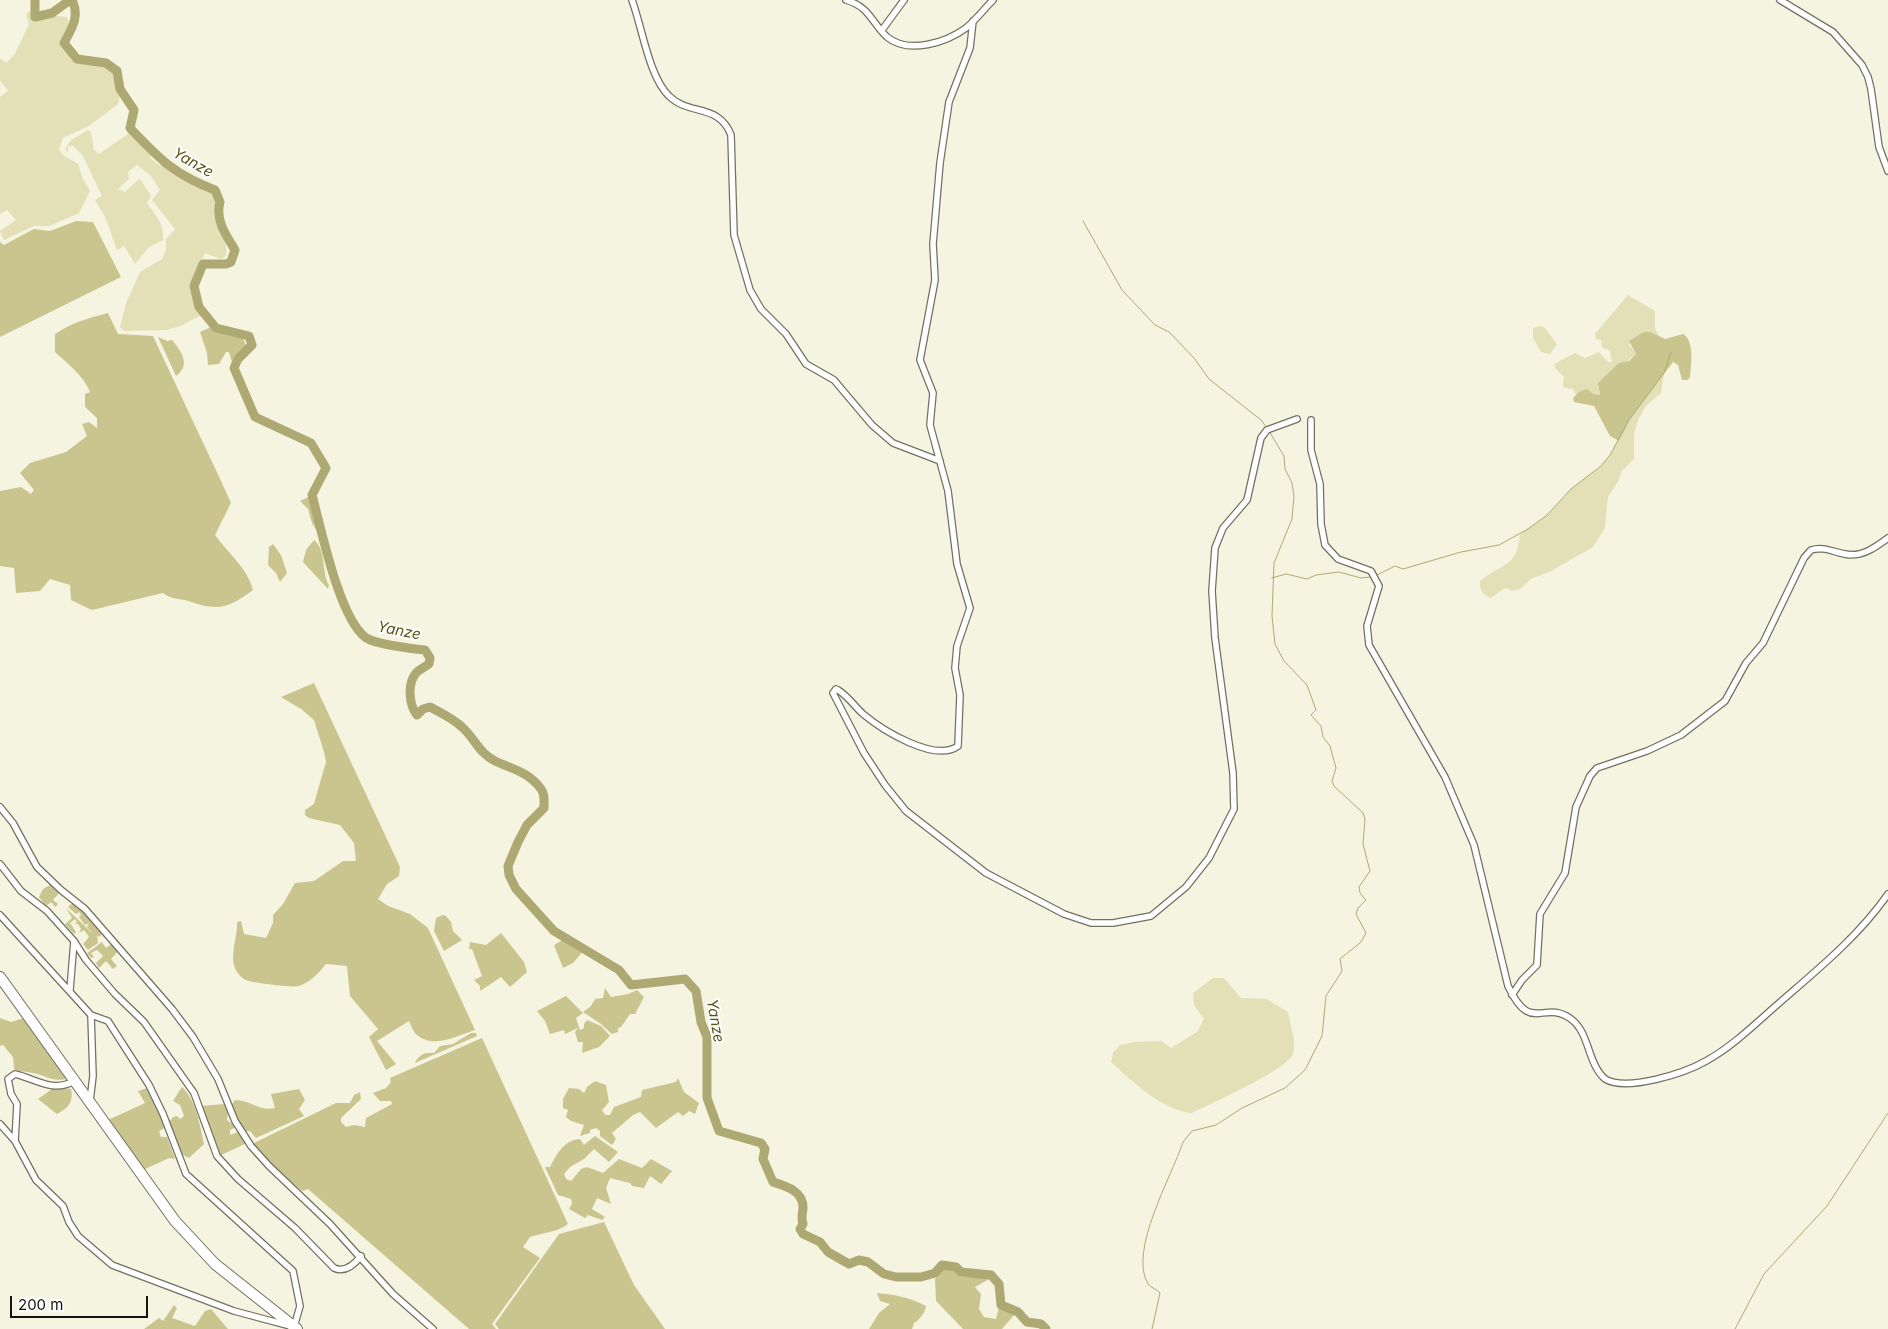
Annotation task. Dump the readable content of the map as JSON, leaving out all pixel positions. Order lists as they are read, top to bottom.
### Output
{
  "water": ["Yanze"],
  "scale_bar": "200 m"
}
